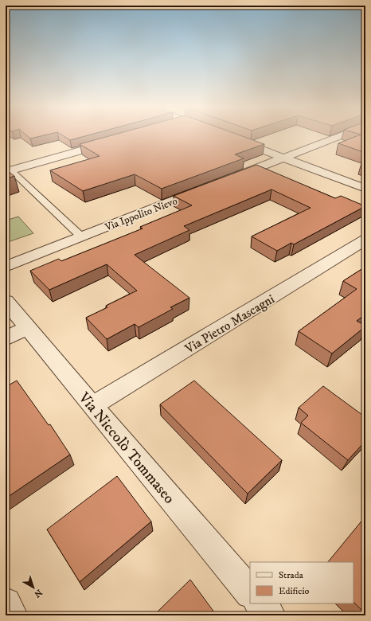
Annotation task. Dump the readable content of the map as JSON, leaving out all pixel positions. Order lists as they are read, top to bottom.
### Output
{
  "streets": {
    "street": ["Via Ippolito Nievo", "Via Pietro Mascagni", "Via Niccolò Tommaseo"]
  },
  "crossings": [
    ["Via Pietro Mascagni", "Via Niccolò Tommaseo"]
  ],
  "legend": ["Strada", "Edificio"],
  "north": "bottom right"
}
